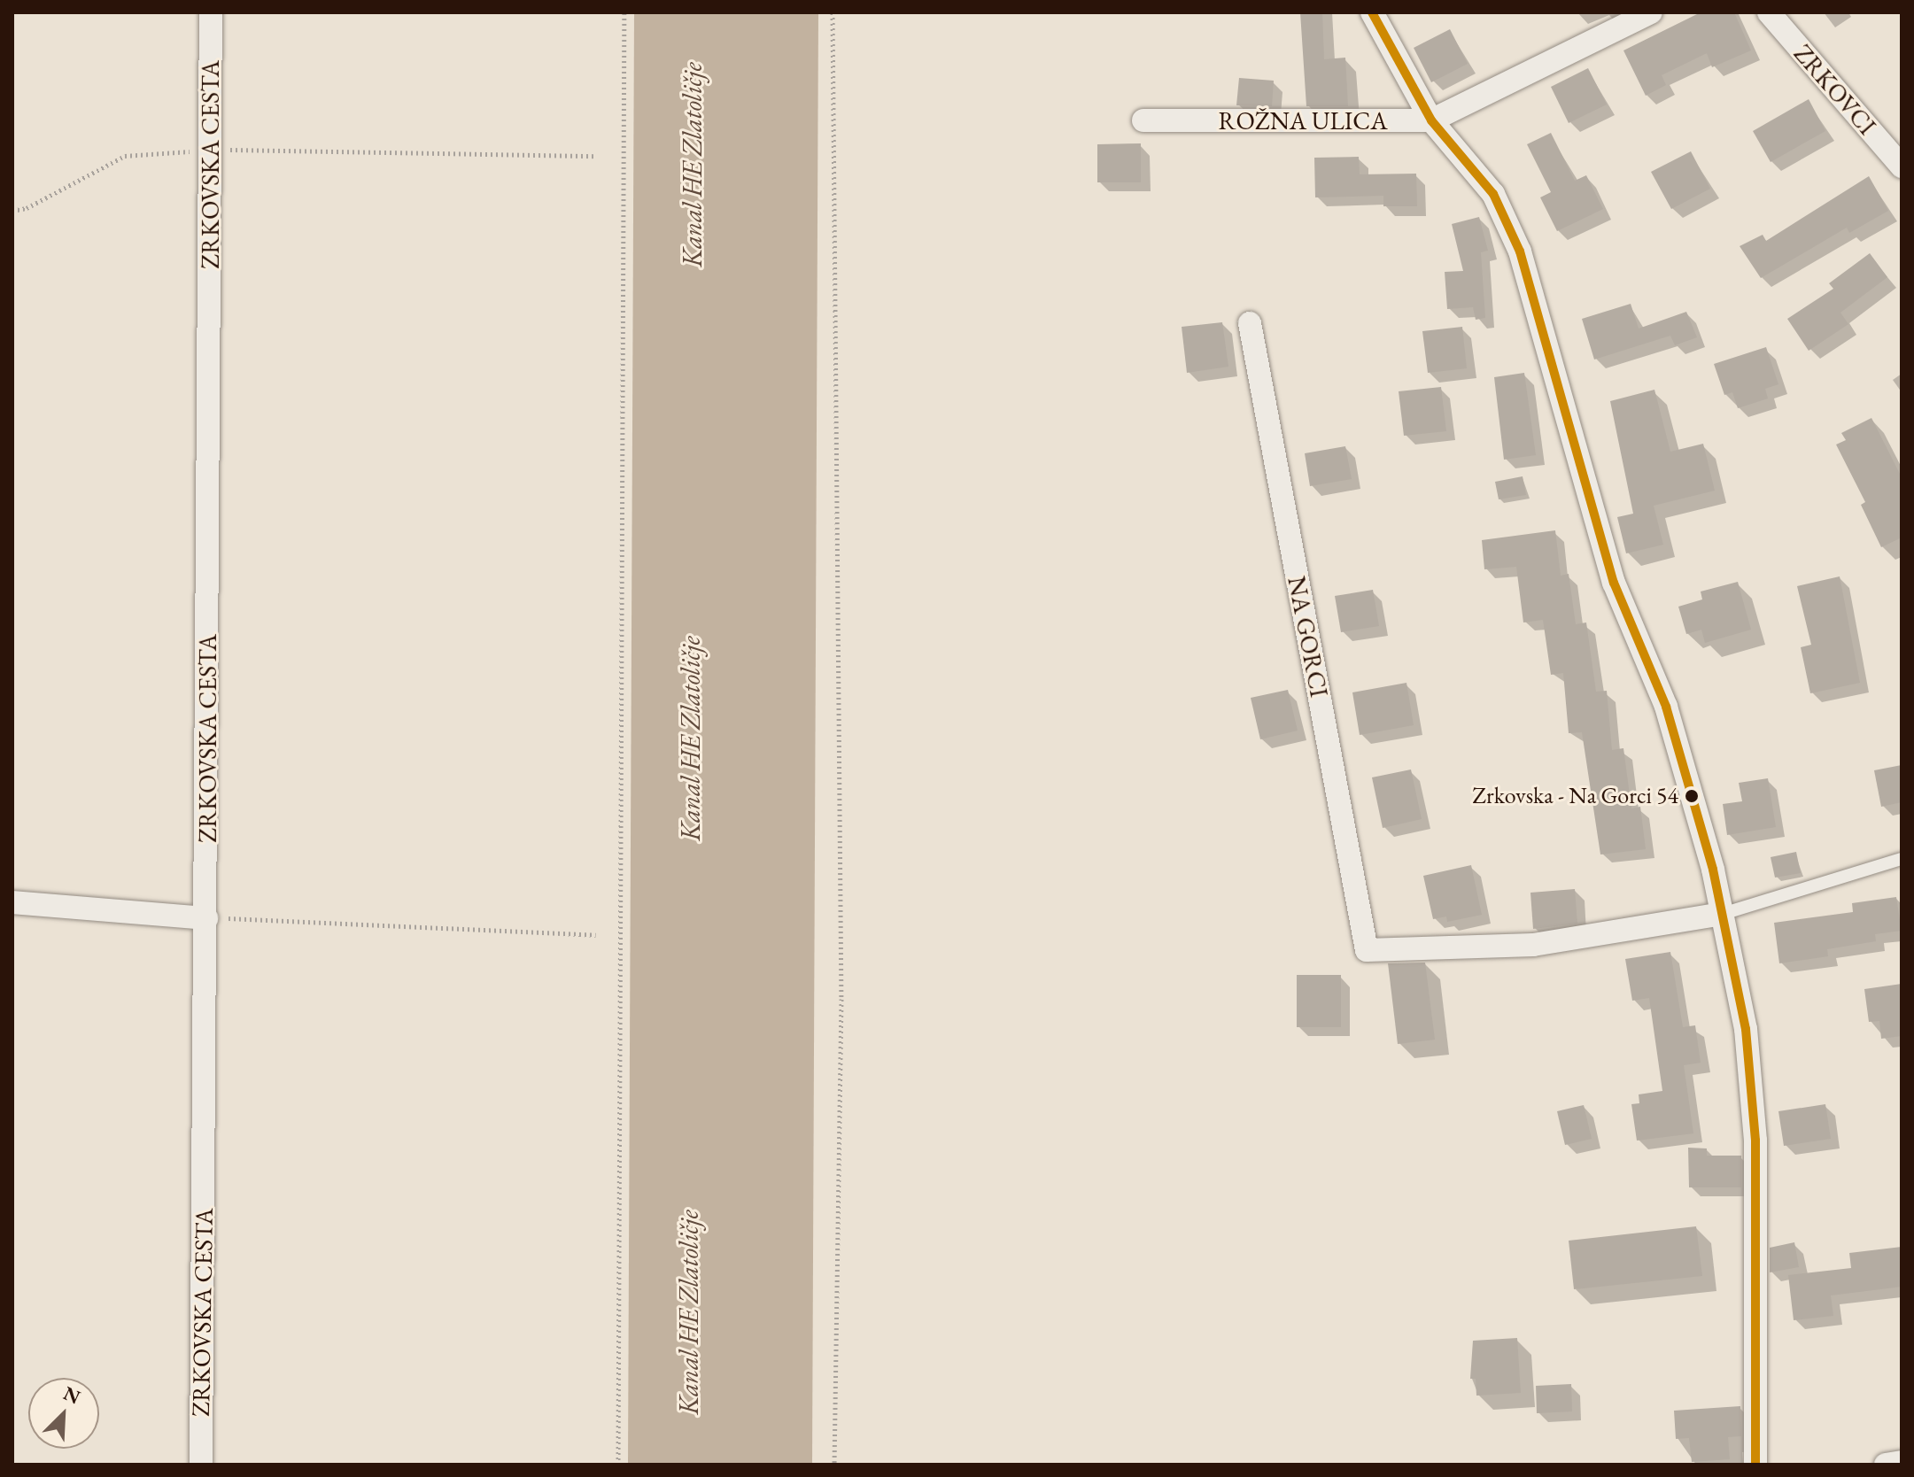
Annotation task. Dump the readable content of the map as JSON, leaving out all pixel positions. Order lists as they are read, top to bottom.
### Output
{
  "streets": {
    "street": [
      "ZRKOVCI",
      "ROŽNA ULICA",
      "ZRKOVSKA CESTA",
      "NA GORCI"
    ]
  },
  "water": ["Kanal HE Zlatoličje"],
  "places": ["Zrkovska - Na Gorci 54"],
  "north": "top right"
}
